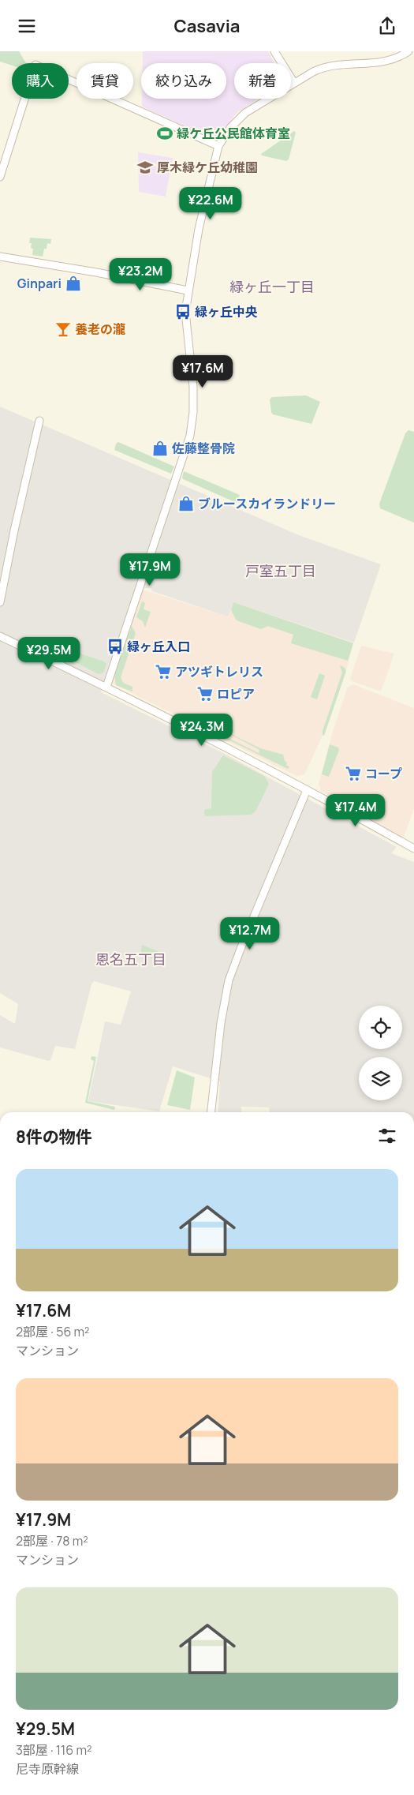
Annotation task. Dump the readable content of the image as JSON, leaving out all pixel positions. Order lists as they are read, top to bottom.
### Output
{
  "districts": ["緑ヶ丘一丁目", "戸室五丁目", "恩名五丁目"],
  "places": {
    "sports": ["緑ケ丘公民館体育室"],
    "school or university": ["厚木緑ケ丘幼稚園"],
    "shop": ["Ginpari", "佐藤整骨院", "ブルースカイランドリー"],
    "bus stop": ["緑ヶ丘中央", "緑ヶ丘入口"],
    "bar": ["養老の瀧"],
    "supermarket": ["アツギトレリス", "ロピア", "コープ"]
  },
  "page": {
    "header": "Casavia",
    "chip": [
      "購入",
      "賃貸",
      "絞り込み",
      "新着"
    ],
    "price": [
      "¥22.6M",
      "¥23.2M",
      "¥17.6M",
      "¥17.9M",
      "¥29.5M",
      "¥24.3M",
      "¥17.4M",
      "¥12.7M"
    ],
    "heading": "8件の物件",
    "list": [
      {
        "name": "¥17.6M",
        "note": "2部屋 · 56 m² · マンション"
      },
      {
        "name": "¥17.9M",
        "note": "2部屋 · 78 m² · マンション"
      },
      {
        "name": "¥29.5M",
        "note": "3部屋 · 116 m² · 尼寺原幹線"
      }
    ]
  }
}
